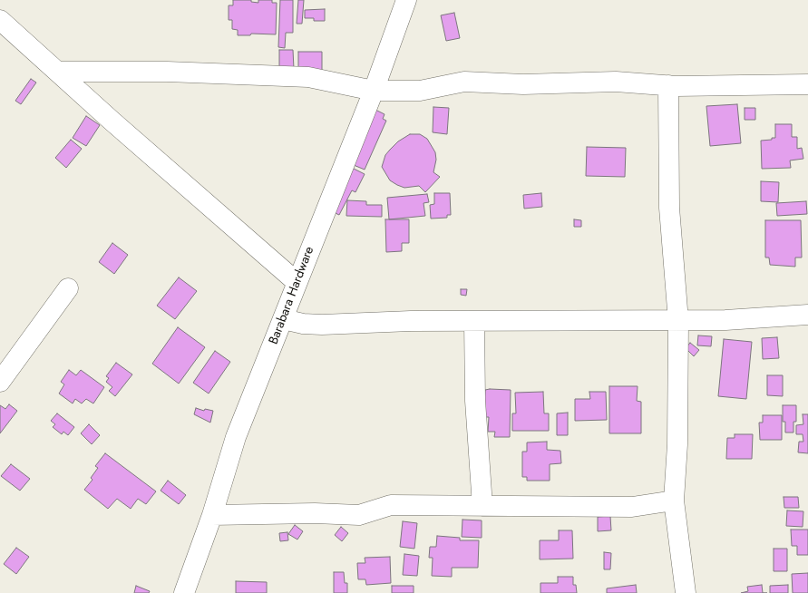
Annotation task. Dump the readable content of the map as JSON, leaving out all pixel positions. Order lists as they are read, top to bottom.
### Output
{
  "streets": {
    "street": ["Barabara Hardware"]
  }
}
